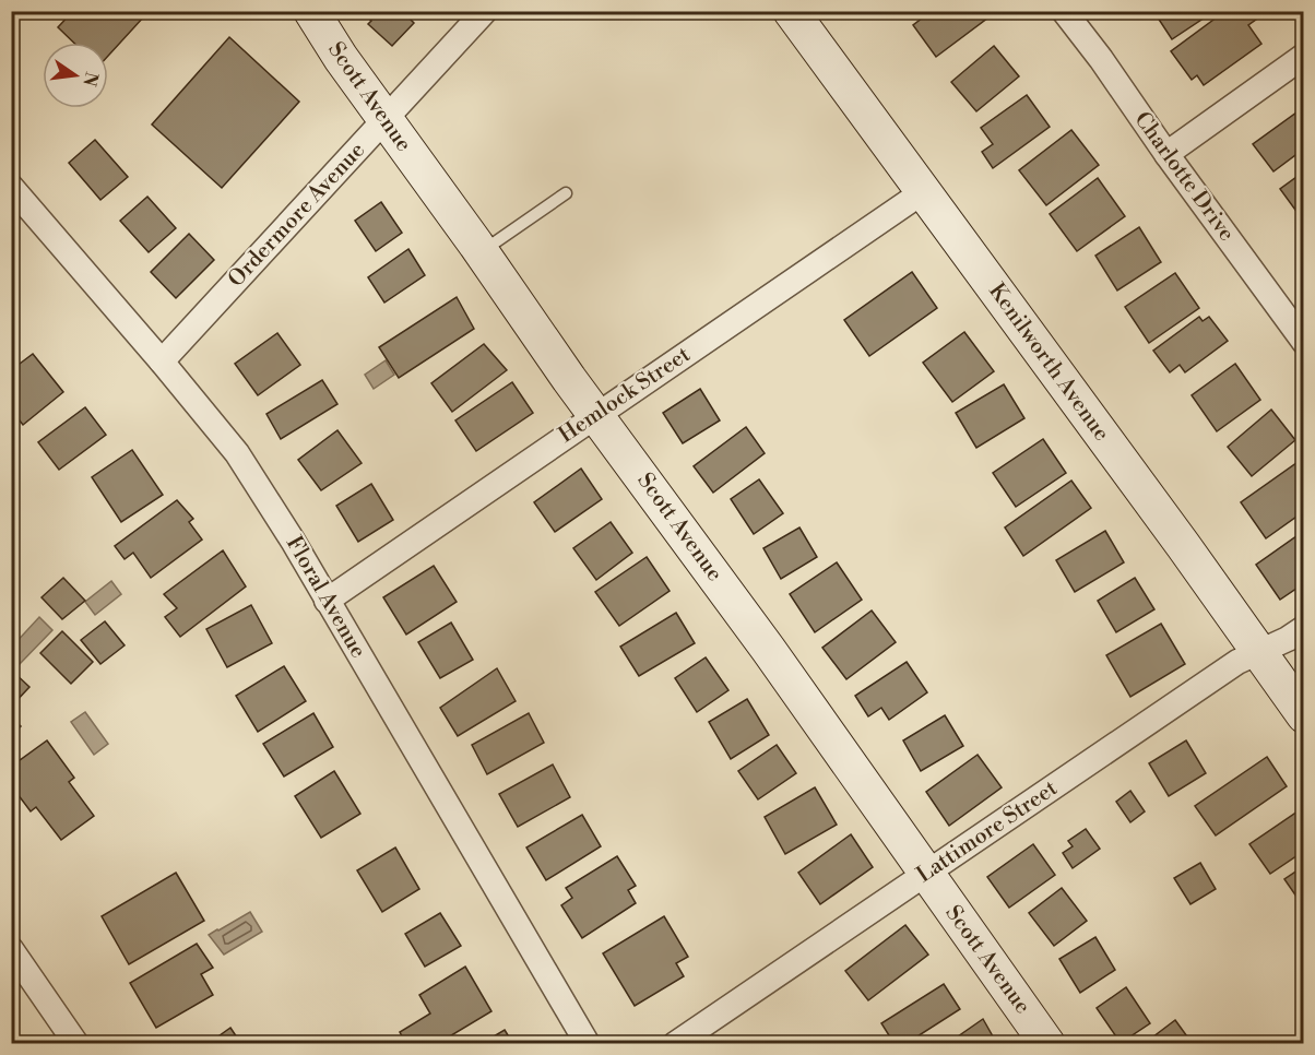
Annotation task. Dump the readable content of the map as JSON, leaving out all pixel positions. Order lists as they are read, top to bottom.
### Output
{
  "streets": {
    "main road": ["Scott Avenue", "Kenilworth Avenue"],
    "street": [
      "Charlotte Drive",
      "Ordermore Avenue",
      "Hemlock Street",
      "Floral Avenue",
      "Lattimore Street"
    ]
  },
  "crossings": [
    ["Scott Avenue", "Ordermore Avenue"],
    ["Scott Avenue", "Hemlock Street"],
    ["Scott Avenue", "Lattimore Street"],
    ["Ordermore Avenue", "Floral Avenue"],
    ["Kenilworth Avenue", "Hemlock Street"],
    ["Kenilworth Avenue", "Lattimore Street"],
    ["Hemlock Street", "Floral Avenue"]
  ],
  "north": "right"
}
